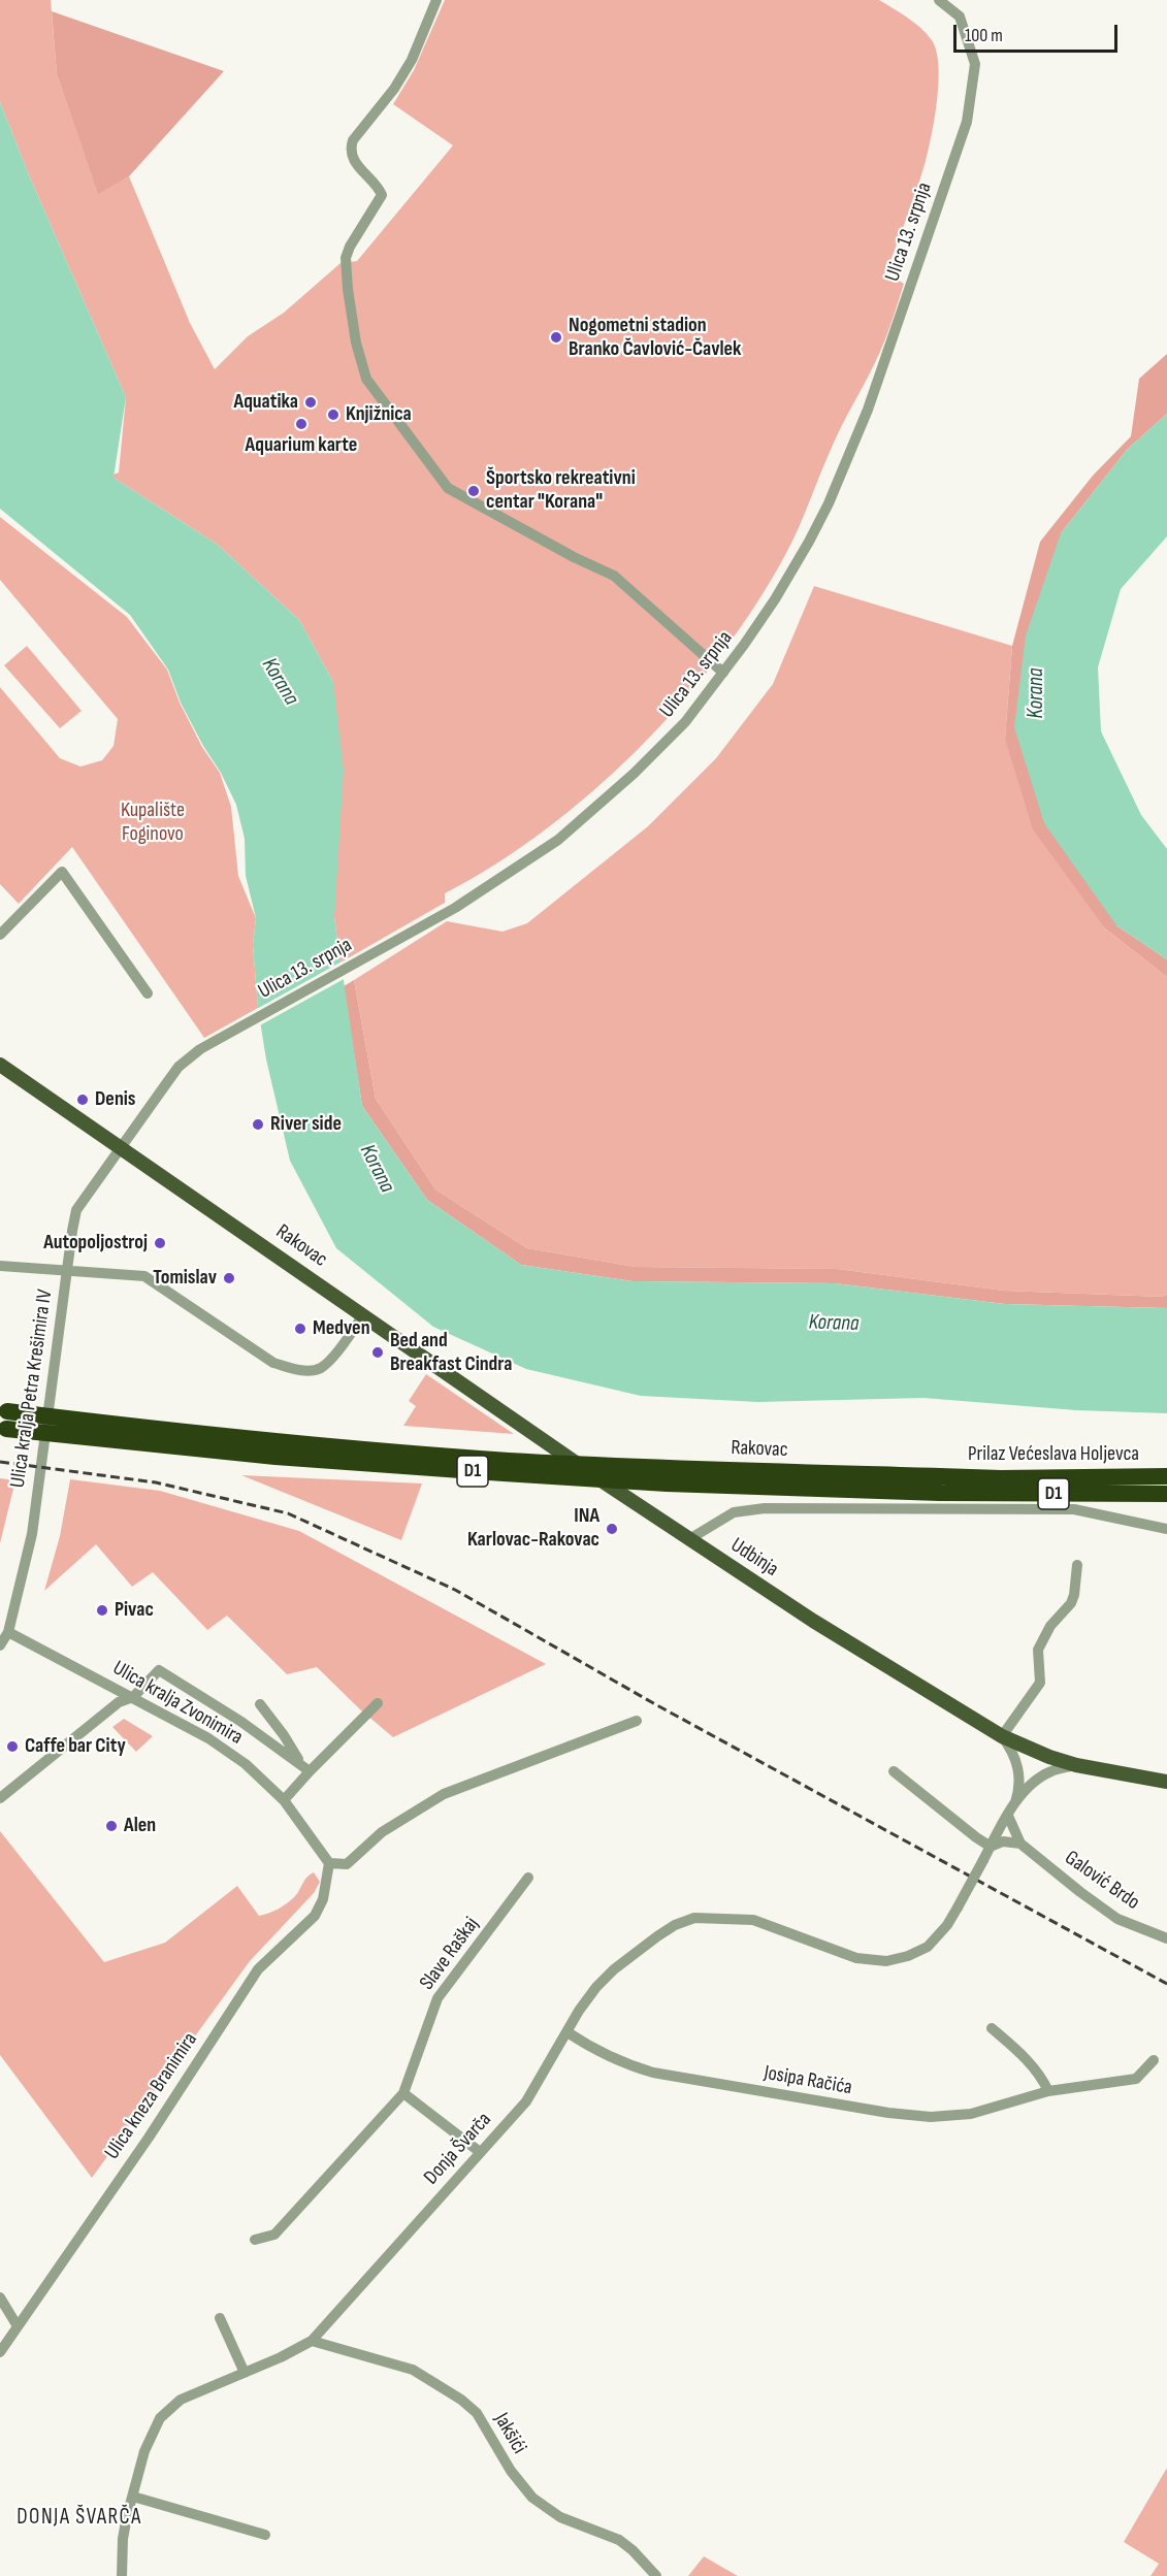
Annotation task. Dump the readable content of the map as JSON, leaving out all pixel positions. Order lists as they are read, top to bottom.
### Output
{
  "streets": {
    "highway": ["Rakovac", "Prilaz Većeslava Holjevca", "D1"],
    "main road": ["Udbinja"],
    "street": [
      "Ulica 13. srpnja",
      "Ulica kralja Petra Krešimira IV",
      "Ulica kralja Zvonimira",
      "Galović Brdo",
      "Slave Raškaj",
      "Josipa Račića",
      "Ulica kneza Branimira",
      "Donja Švarča",
      "Jakšići"
    ]
  },
  "crossings": [
    ["Ulica 13. srpnja", "Rakovac"],
    ["Ulica 13. srpnja", "Ulica kralja Petra Krešimira IV"],
    ["Rakovac", "Ulica kralja Petra Krešimira IV"],
    ["Rakovac", "Prilaz Većeslava Holjevca"],
    ["Rakovac", "Udbinja"],
    ["Ulica kralja Petra Krešimira IV", "Ulica kralja Zvonimira"],
    ["Udbinja", "Galović Brdo"],
    ["Udbinja", "Donja Švarča"],
    ["Ulica kralja Zvonimira", "Ulica kneza Branimira"],
    ["Josipa Račića", "Donja Švarča"],
    ["Donja Švarča", "Jakšići"]
  ],
  "districts": ["DONJA ŠVARČA"],
  "water": ["Korana"],
  "parks": ["Kupalište Foginovo"],
  "places": [
    "Nogometni stadion Branko Čavlović-Čavlek",
    "Aquatika",
    "Knjižnica",
    "Aquarium karte",
    "Športsko rekreativni centar \"Korana\"",
    "Denis",
    "River side",
    "Autopoljostroj",
    "Tomislav",
    "Medven",
    "Bed and Breakfast Cindra",
    "INA Karlovac-Rakovac",
    "Pivac",
    "Caffe bar City",
    "Alen"
  ],
  "scale_bar": "100 m"
}
